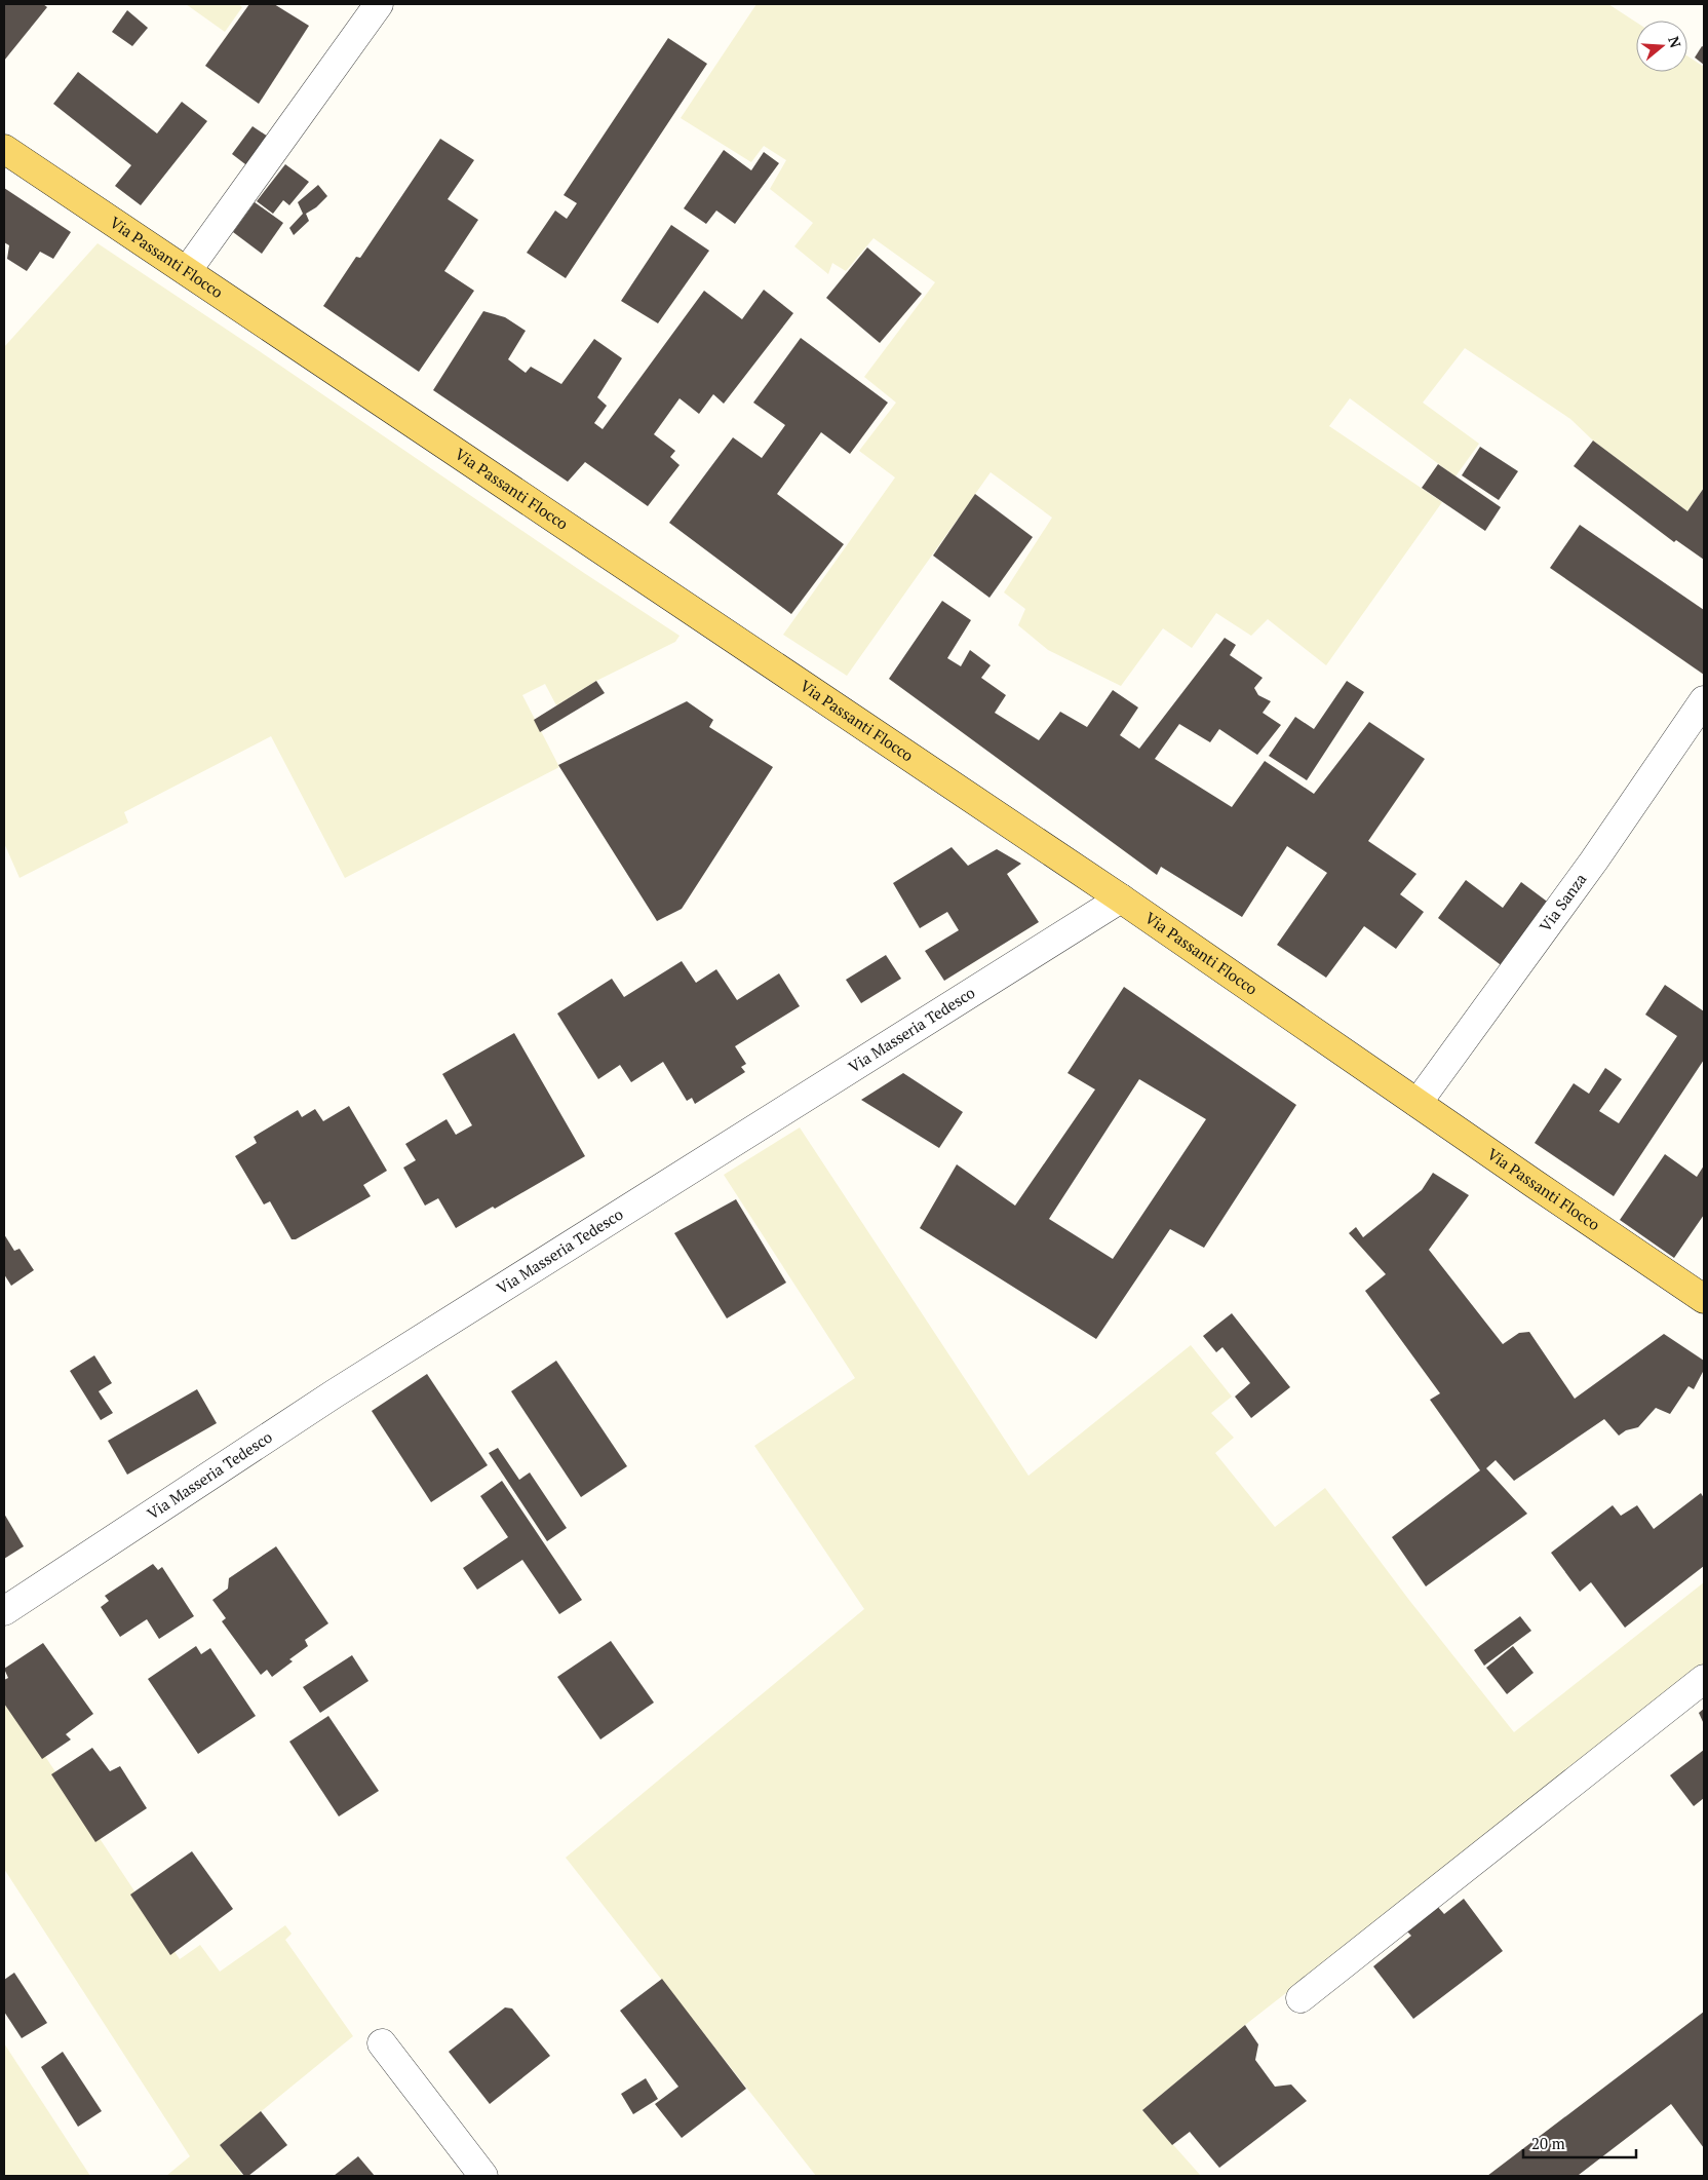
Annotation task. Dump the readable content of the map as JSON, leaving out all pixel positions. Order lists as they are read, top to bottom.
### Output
{
  "streets": {
    "main road": ["Via Passanti Flocco"],
    "street": ["Via Sanza", "Via Masseria Tedesco"]
  },
  "crossings": [
    ["Via Passanti Flocco", "Via Sanza"],
    ["Via Passanti Flocco", "Via Masseria Tedesco"]
  ],
  "scale_bar": "20 m",
  "north": "right"
}
